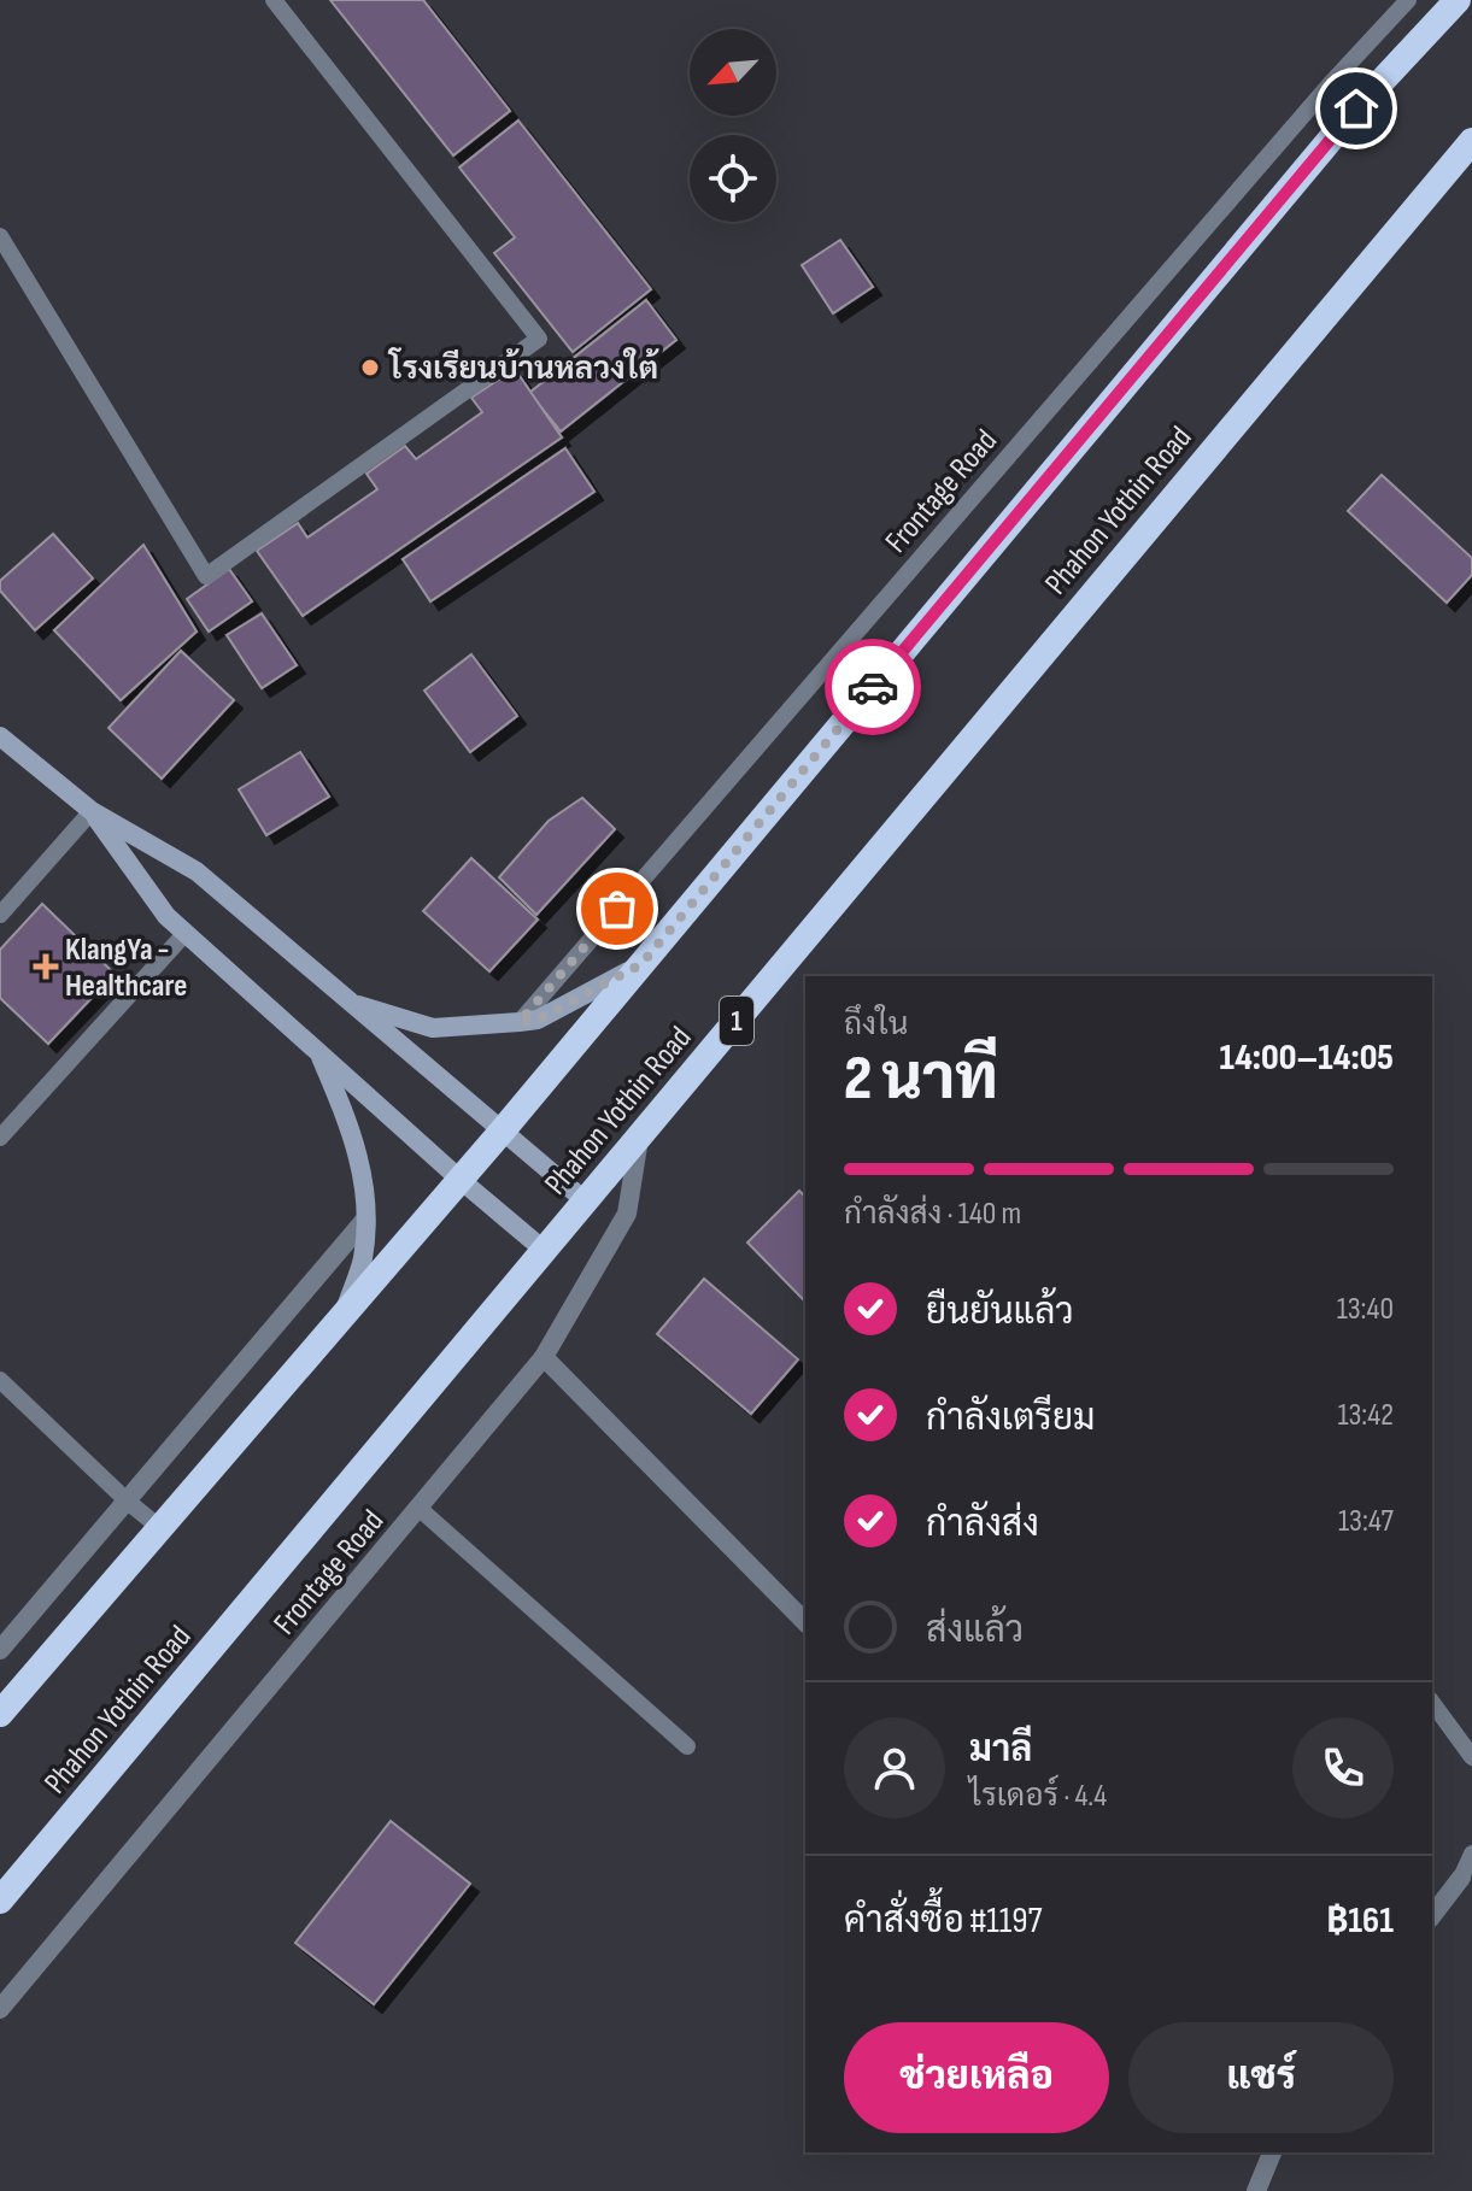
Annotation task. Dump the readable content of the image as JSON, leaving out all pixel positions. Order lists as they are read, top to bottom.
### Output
{
  "streets": {
    "highway": ["Phahon Yothin Road", "1"],
    "street": ["Frontage Road"]
  },
  "crossings": [
    ["Frontage Road", "Phahon Yothin Road"]
  ],
  "places": {
    "other": ["โรงเรียนบ้านหลวงใต้"],
    "health": ["KlangYa - Healthcare"]
  },
  "north": "bottom left",
  "page": {
    "heading": ["2 นาที", "ถึงใน", "14:00–14:05"],
    "panel": [
      "มาลี",
      "ไรเดอร์ · 4.4",
      "คำสั่งซื้อ #1197",
      "฿161"
    ],
    "bar": "กำลังส่ง · 140 m",
    "list": [
      ["ยืนยันแล้ว", "13:40"],
      ["กำลังเตรียม", "13:42"],
      ["กำลังส่ง", "13:47"],
      "ส่งแล้ว"
    ],
    "buttons": ["ช่วยเหลือ", "แชร์"]
  }
}
